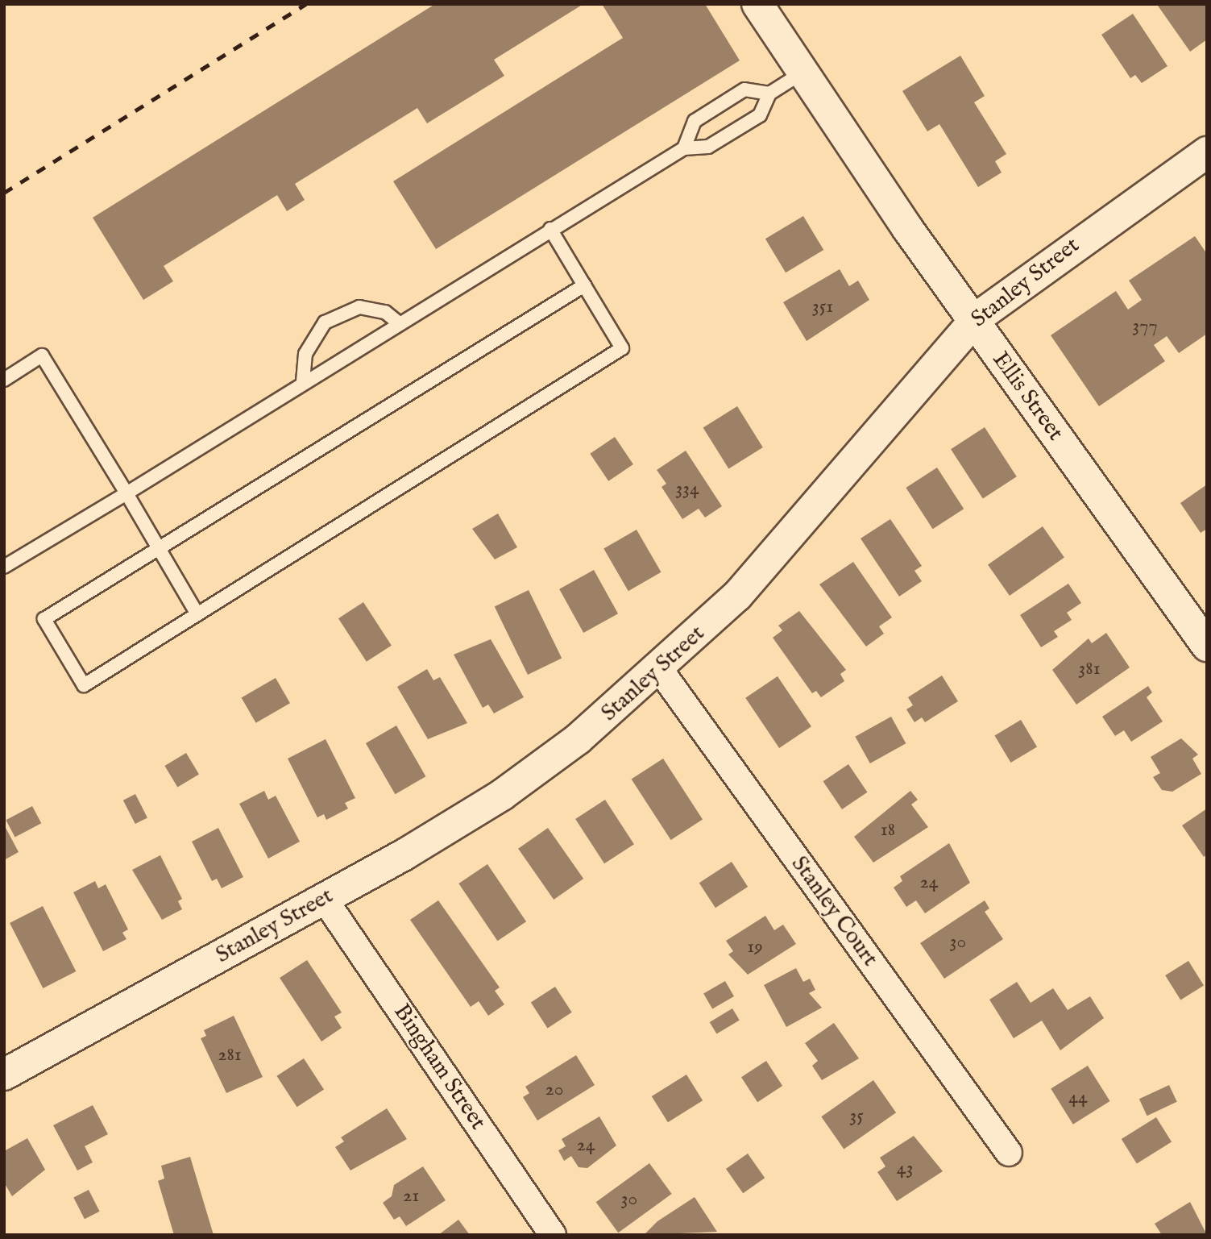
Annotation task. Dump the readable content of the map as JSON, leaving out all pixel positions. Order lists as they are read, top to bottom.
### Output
{
  "streets": {
    "main road": ["Stanley Street", "Ellis Street"],
    "street": ["Stanley Court", "Bingham Street"]
  },
  "crossings": [
    ["Stanley Street", "Ellis Street"],
    ["Stanley Street", "Stanley Court"],
    ["Stanley Street", "Bingham Street"]
  ],
  "house_numbers": [
    "351",
    "377",
    "334",
    "381",
    "18",
    "24",
    "30",
    "19",
    "281",
    "20",
    "44",
    "35",
    "24",
    "43",
    "21",
    "30"
  ]
}
